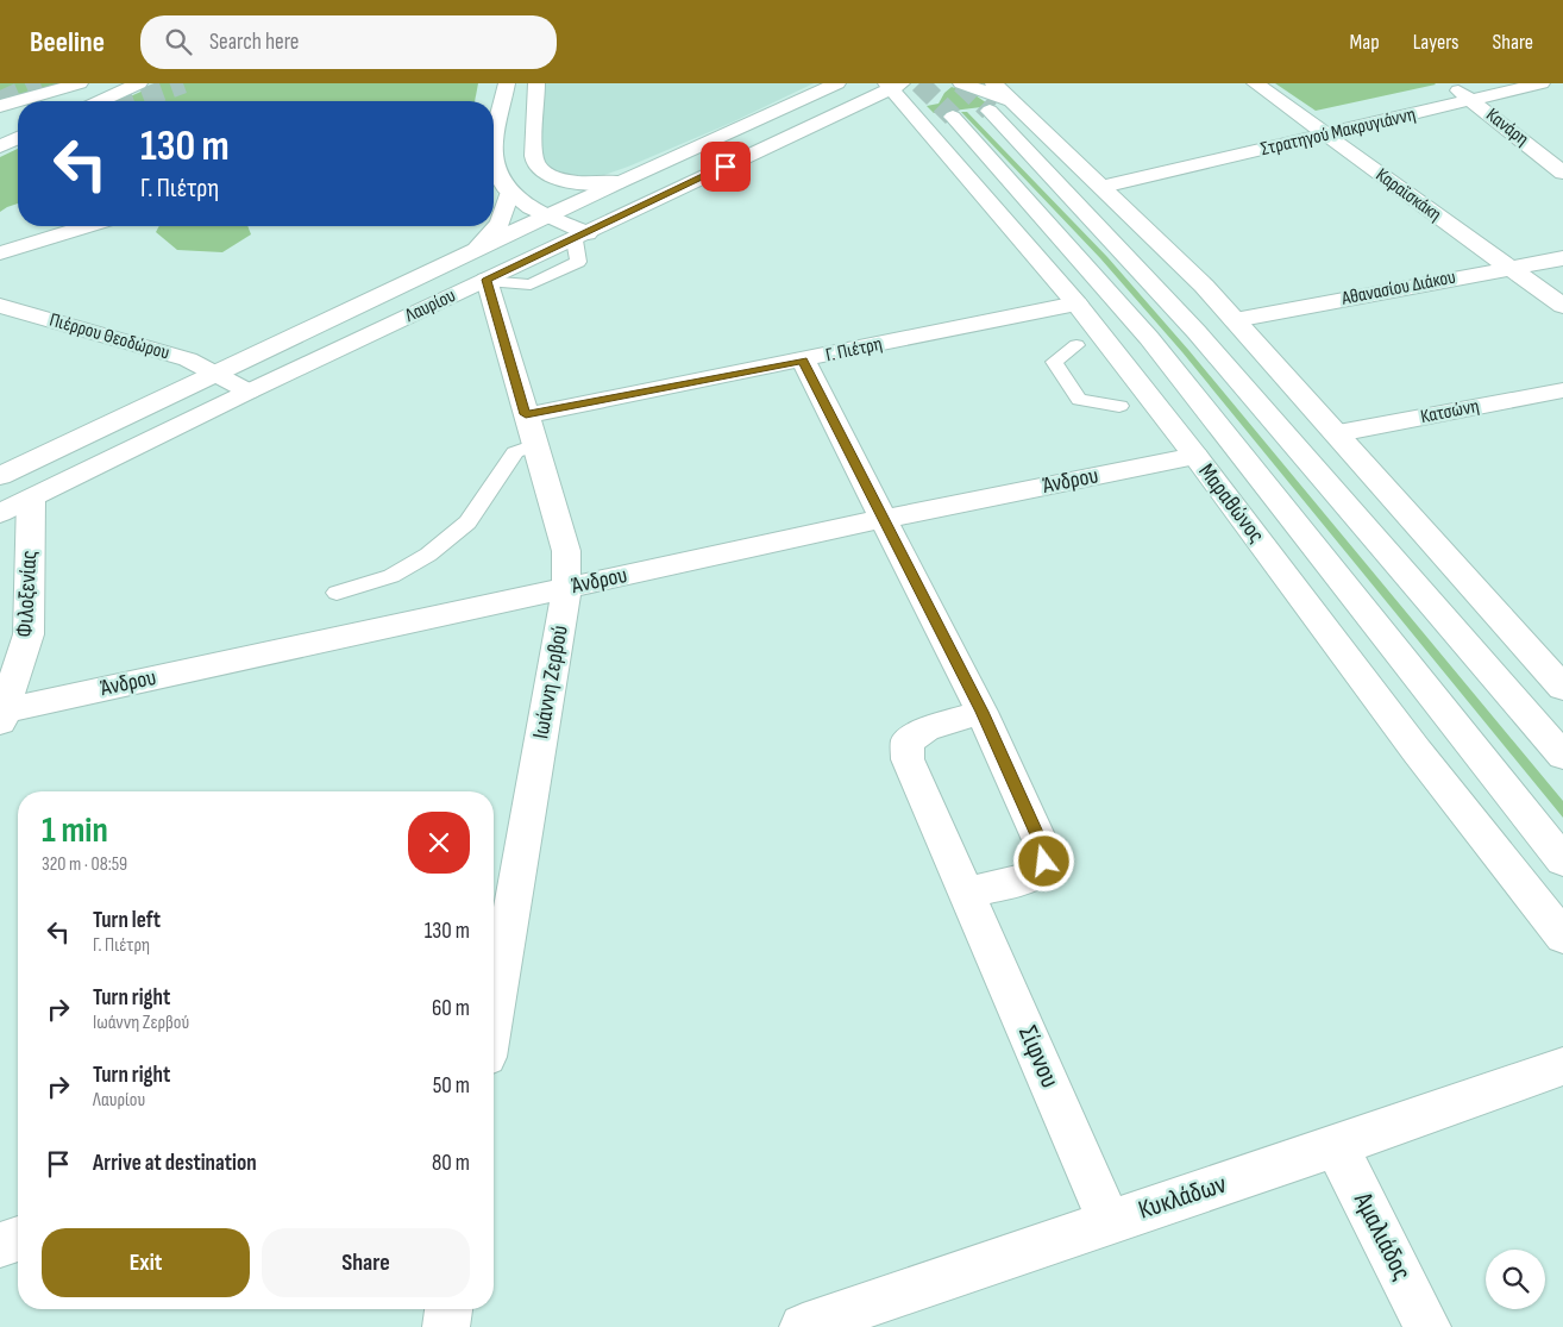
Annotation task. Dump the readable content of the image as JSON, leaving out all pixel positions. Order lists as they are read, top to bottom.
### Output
{
  "streets": {
    "main road": [
      "Κανάρη",
      "Στρατηγού Μακρυγιάννη",
      "Καραϊσκάκη",
      "Αθανασίου Διάκου",
      "Λαυρίου",
      "Πιέρρου Θεοδώρου",
      "Γ. Πιέτρη",
      "Κατσώνη",
      "Άνδρου",
      "Μαραθώνος",
      "Φιλοξενίας",
      "Ιωάννη Ζερβού",
      "Σίφνου",
      "Κυκλάδων",
      "Αμαλιάδος"
    ]
  },
  "crossings": [
    ["Κανάρη", "Στρατηγού Μακρυγιάννη"],
    ["Στρατηγού Μακρυγιάννη", "Καραϊσκάκη"],
    ["Καραϊσκάκη", "Αθανασίου Διάκου"],
    ["Λαυρίου", "Πιέρρου Θεοδώρου"],
    ["Λαυρίου", "Μαραθώνος"],
    ["Λαυρίου", "Φιλοξενίας"],
    ["Λαυρίου", "Ιωάννη Ζερβού"],
    ["Γ. Πιέτρη", "Μαραθώνος"],
    ["Γ. Πιέτρη", "Ιωάννη Ζερβού"],
    ["Άνδρου", "Μαραθώνος"],
    ["Άνδρου", "Φιλοξενίας"],
    ["Άνδρου", "Ιωάννη Ζερβού"],
    ["Σίφνου", "Κυκλάδων"],
    ["Κυκλάδων", "Αμαλιάδος"]
  ],
  "page": {
    "header": "Beeline",
    "search": "Search here",
    "nav": ["Map", "Layers", "Share"],
    "turn": ["130 m", "Γ. Πιέτρη"],
    "heading": ["1 min", "320 m · 08:59"],
    "list": [
      {
        "name": "Turn left",
        "note": "Γ. Πιέτρη",
        "value": "130 m"
      },
      {
        "name": "Turn right",
        "note": "Ιωάννη Ζερβού",
        "value": "60 m"
      },
      {
        "name": "Turn right",
        "note": "Λαυρίου",
        "value": "50 m"
      },
      {
        "name": "Arrive at destination",
        "value": "80 m"
      }
    ],
    "buttons": ["Exit", "Share"]
  }
}
